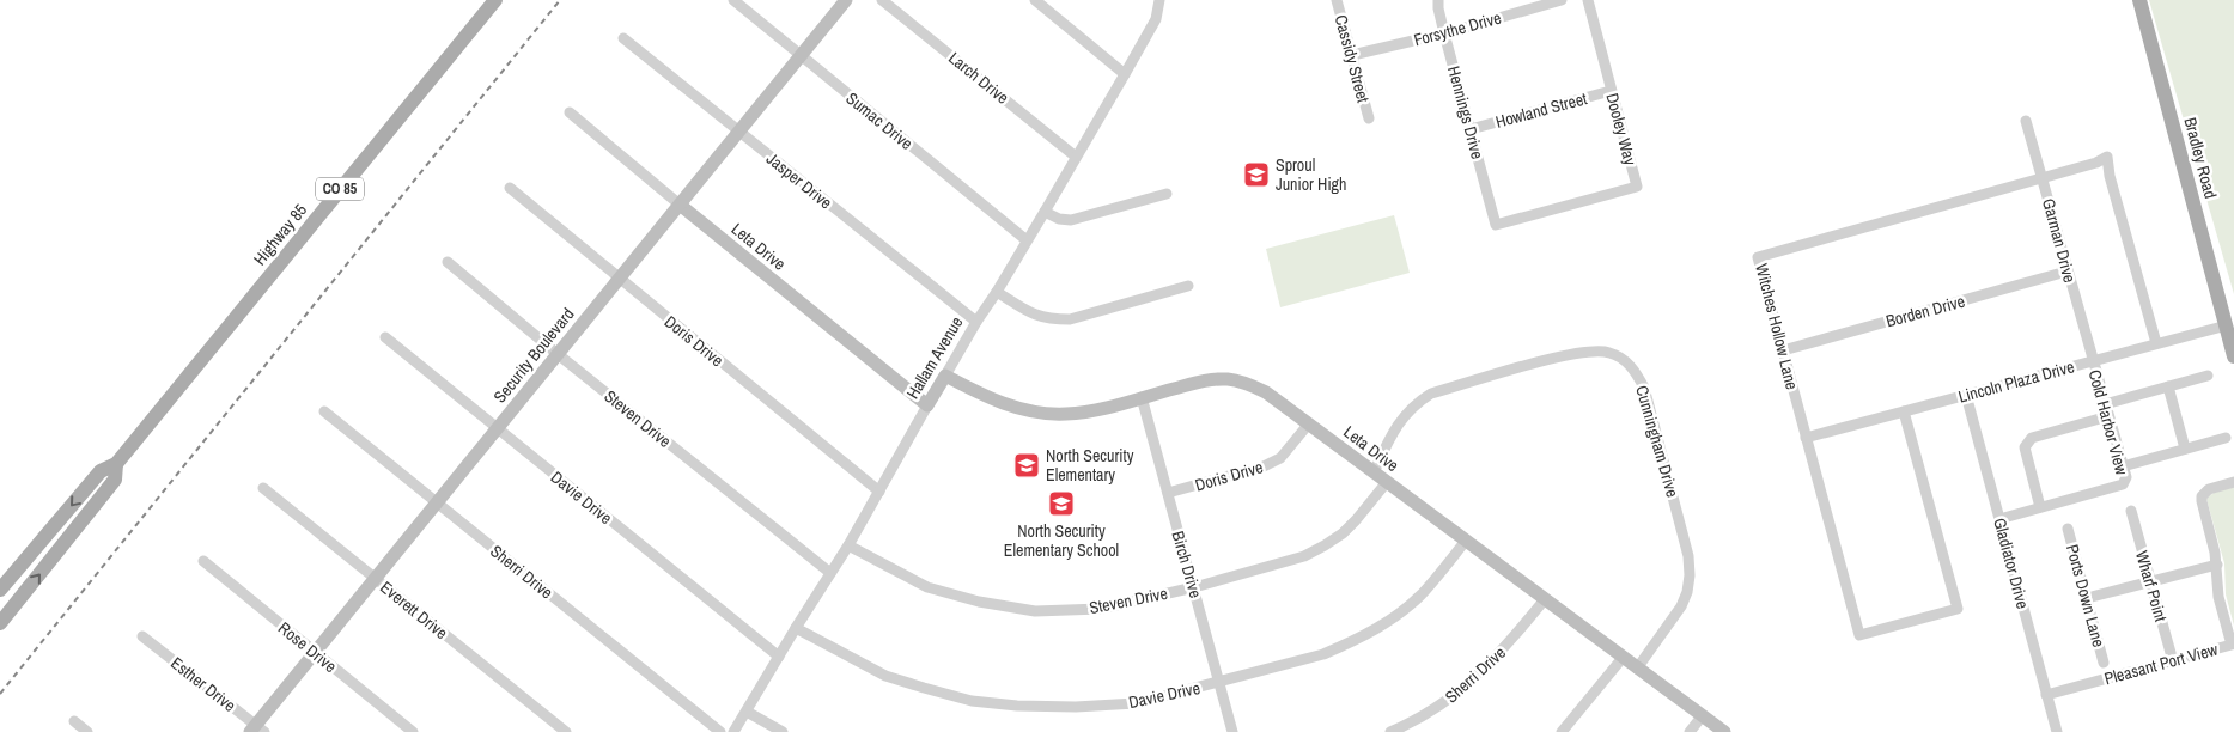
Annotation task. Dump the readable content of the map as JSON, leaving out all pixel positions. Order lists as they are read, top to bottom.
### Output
{
  "streets": {
    "main road": ["Bradley Road", "CO 85", "Highway 85"],
    "street": [
      "Forsythe Drive",
      "Cassidy Street",
      "Larch Drive",
      "Howland Street",
      "Hennings Drive",
      "Sumac Drive",
      "Dooley Way",
      "Jasper Drive",
      "Garman Drive",
      "Leta Drive",
      "Borden Drive",
      "Witches Hollow Lane",
      "Doris Drive",
      "Security Boulevard",
      "Hallam Avenue",
      "Lincoln Plaza Drive",
      "Steven Drive",
      "Cold Harbor View",
      "Cunningham Drive",
      "Davie Drive",
      "Gladiator Drive",
      "Birch Drive",
      "Sherri Drive",
      "Wharf Point",
      "Ports Down Lane",
      "Everett Drive",
      "Rose Drive",
      "Pleasant Port View",
      "Esther Drive"
    ]
  },
  "crossings": [
    ["Forsythe Drive", "Cassidy Street"],
    ["Forsythe Drive", "Hennings Drive"],
    ["Larch Drive", "Hallam Avenue"],
    ["Howland Street", "Hennings Drive"],
    ["Howland Street", "Dooley Way"],
    ["Hennings Drive", "Dooley Way"],
    ["Sumac Drive", "Security Boulevard"],
    ["Sumac Drive", "Hallam Avenue"],
    ["Bradley Road", "Lincoln Plaza Drive"],
    ["Jasper Drive", "Security Boulevard"],
    ["Jasper Drive", "Hallam Avenue"],
    ["Garman Drive", "Borden Drive"],
    ["Garman Drive", "Witches Hollow Lane"],
    ["Garman Drive", "Lincoln Plaza Drive"],
    ["Garman Drive", "Cold Harbor View"],
    ["Leta Drive", "Doris Drive"],
    ["Leta Drive", "Security Boulevard"],
    ["Leta Drive", "Hallam Avenue"],
    ["Leta Drive", "Steven Drive"],
    ["Leta Drive", "Cunningham Drive"],
    ["Leta Drive", "Davie Drive"],
    ["Leta Drive", "Birch Drive"],
    ["Leta Drive", "Sherri Drive"],
    ["Borden Drive", "Witches Hollow Lane"],
    ["Witches Hollow Lane", "Lincoln Plaza Drive"],
    ["Doris Drive", "Security Boulevard"],
    ["Doris Drive", "Hallam Avenue"],
    ["Doris Drive", "Birch Drive"],
    ["Security Boulevard", "Steven Drive"],
    ["Security Boulevard", "Davie Drive"],
    ["Security Boulevard", "Sherri Drive"],
    ["Security Boulevard", "Everett Drive"],
    ["Security Boulevard", "Rose Drive"],
    ["Security Boulevard", "Esther Drive"],
    ["Hallam Avenue", "Steven Drive"],
    ["Hallam Avenue", "Davie Drive"],
    ["Lincoln Plaza Drive", "Cold Harbor View"],
    ["Lincoln Plaza Drive", "Gladiator Drive"],
    ["Steven Drive", "Birch Drive"],
    ["Davie Drive", "Birch Drive"],
    ["Gladiator Drive", "Pleasant Port View"],
    ["Wharf Point", "Pleasant Port View"]
  ],
  "places": {
    "school or university": ["Sproul Junior High", "North Security Elementary", "North Security Elementary School"]
  }
}
